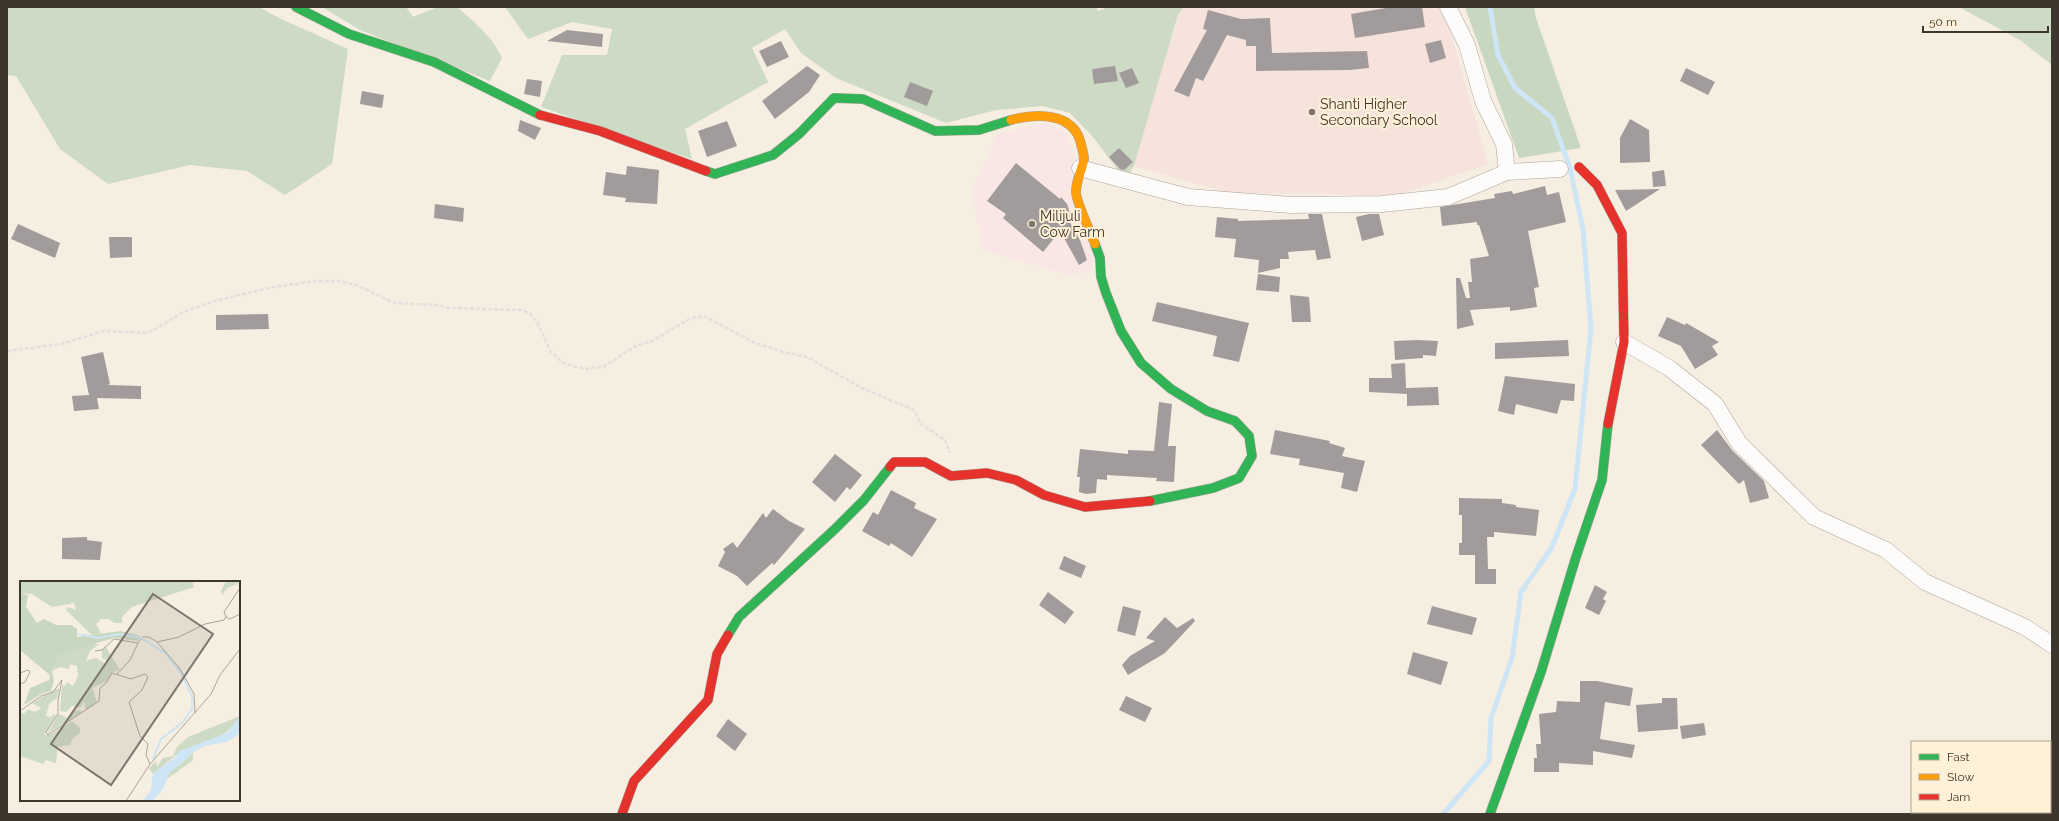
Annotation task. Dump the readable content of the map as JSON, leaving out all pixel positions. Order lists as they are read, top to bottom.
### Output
{
  "places": ["Shanti Higher Secondary School", "Milijuli Cow Farm"],
  "legend": ["Fast", "Slow", "Jam"],
  "scale_bar": "50 m"
}
